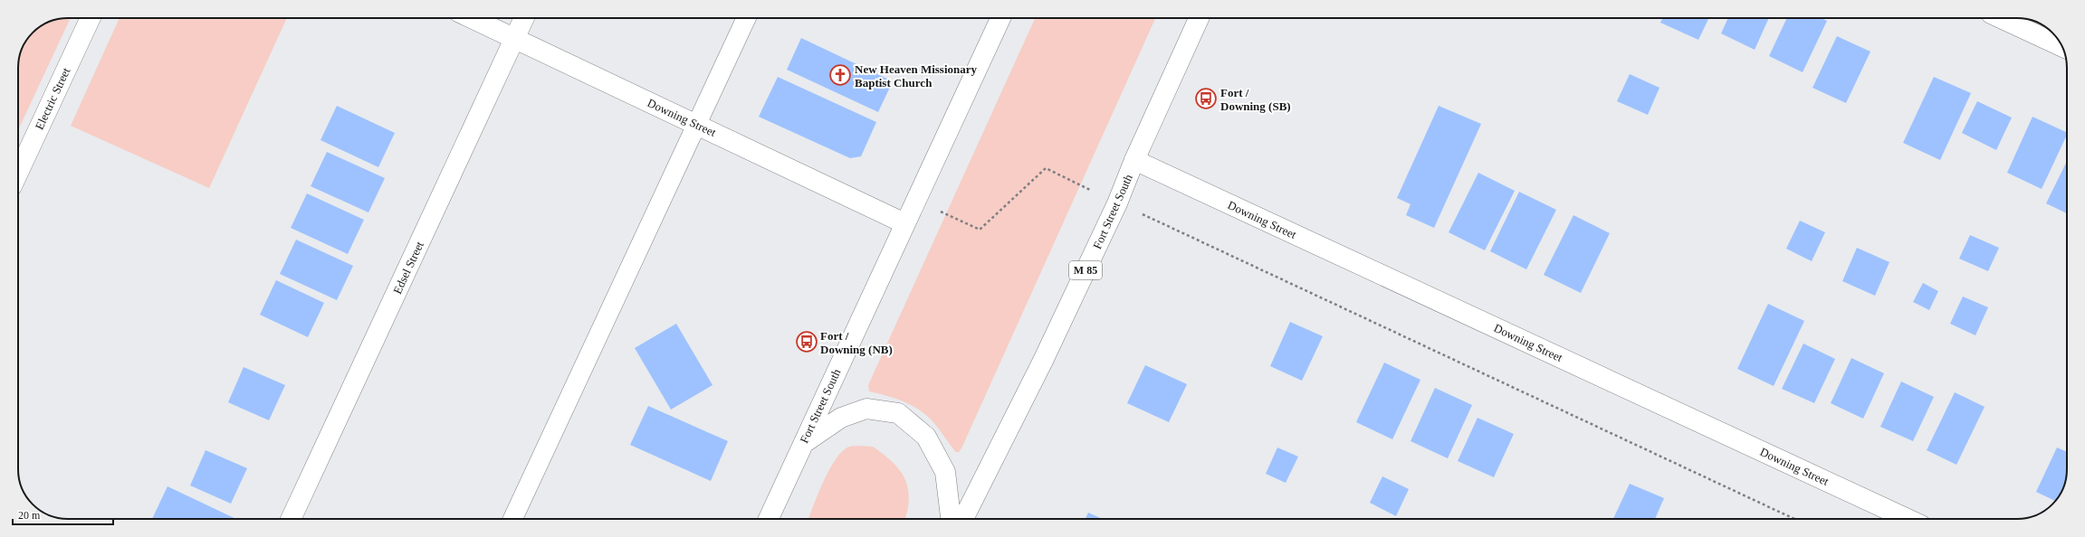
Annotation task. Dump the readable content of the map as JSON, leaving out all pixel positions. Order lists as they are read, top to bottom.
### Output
{
  "streets": {
    "street": [
      "Electric Street",
      "Downing Street",
      "Fort Street South",
      "Edsel Street",
      "M 85"
    ]
  },
  "crossings": [
    ["Downing Street", "Fort Street South"],
    ["Downing Street", "Edsel Street"]
  ],
  "places": {
    "church": ["New Heaven Missionary Baptist Church"],
    "bus stop": ["Fort / Downing (SB)", "Fort / Downing (NB)"]
  },
  "scale_bar": "20 m"
}
